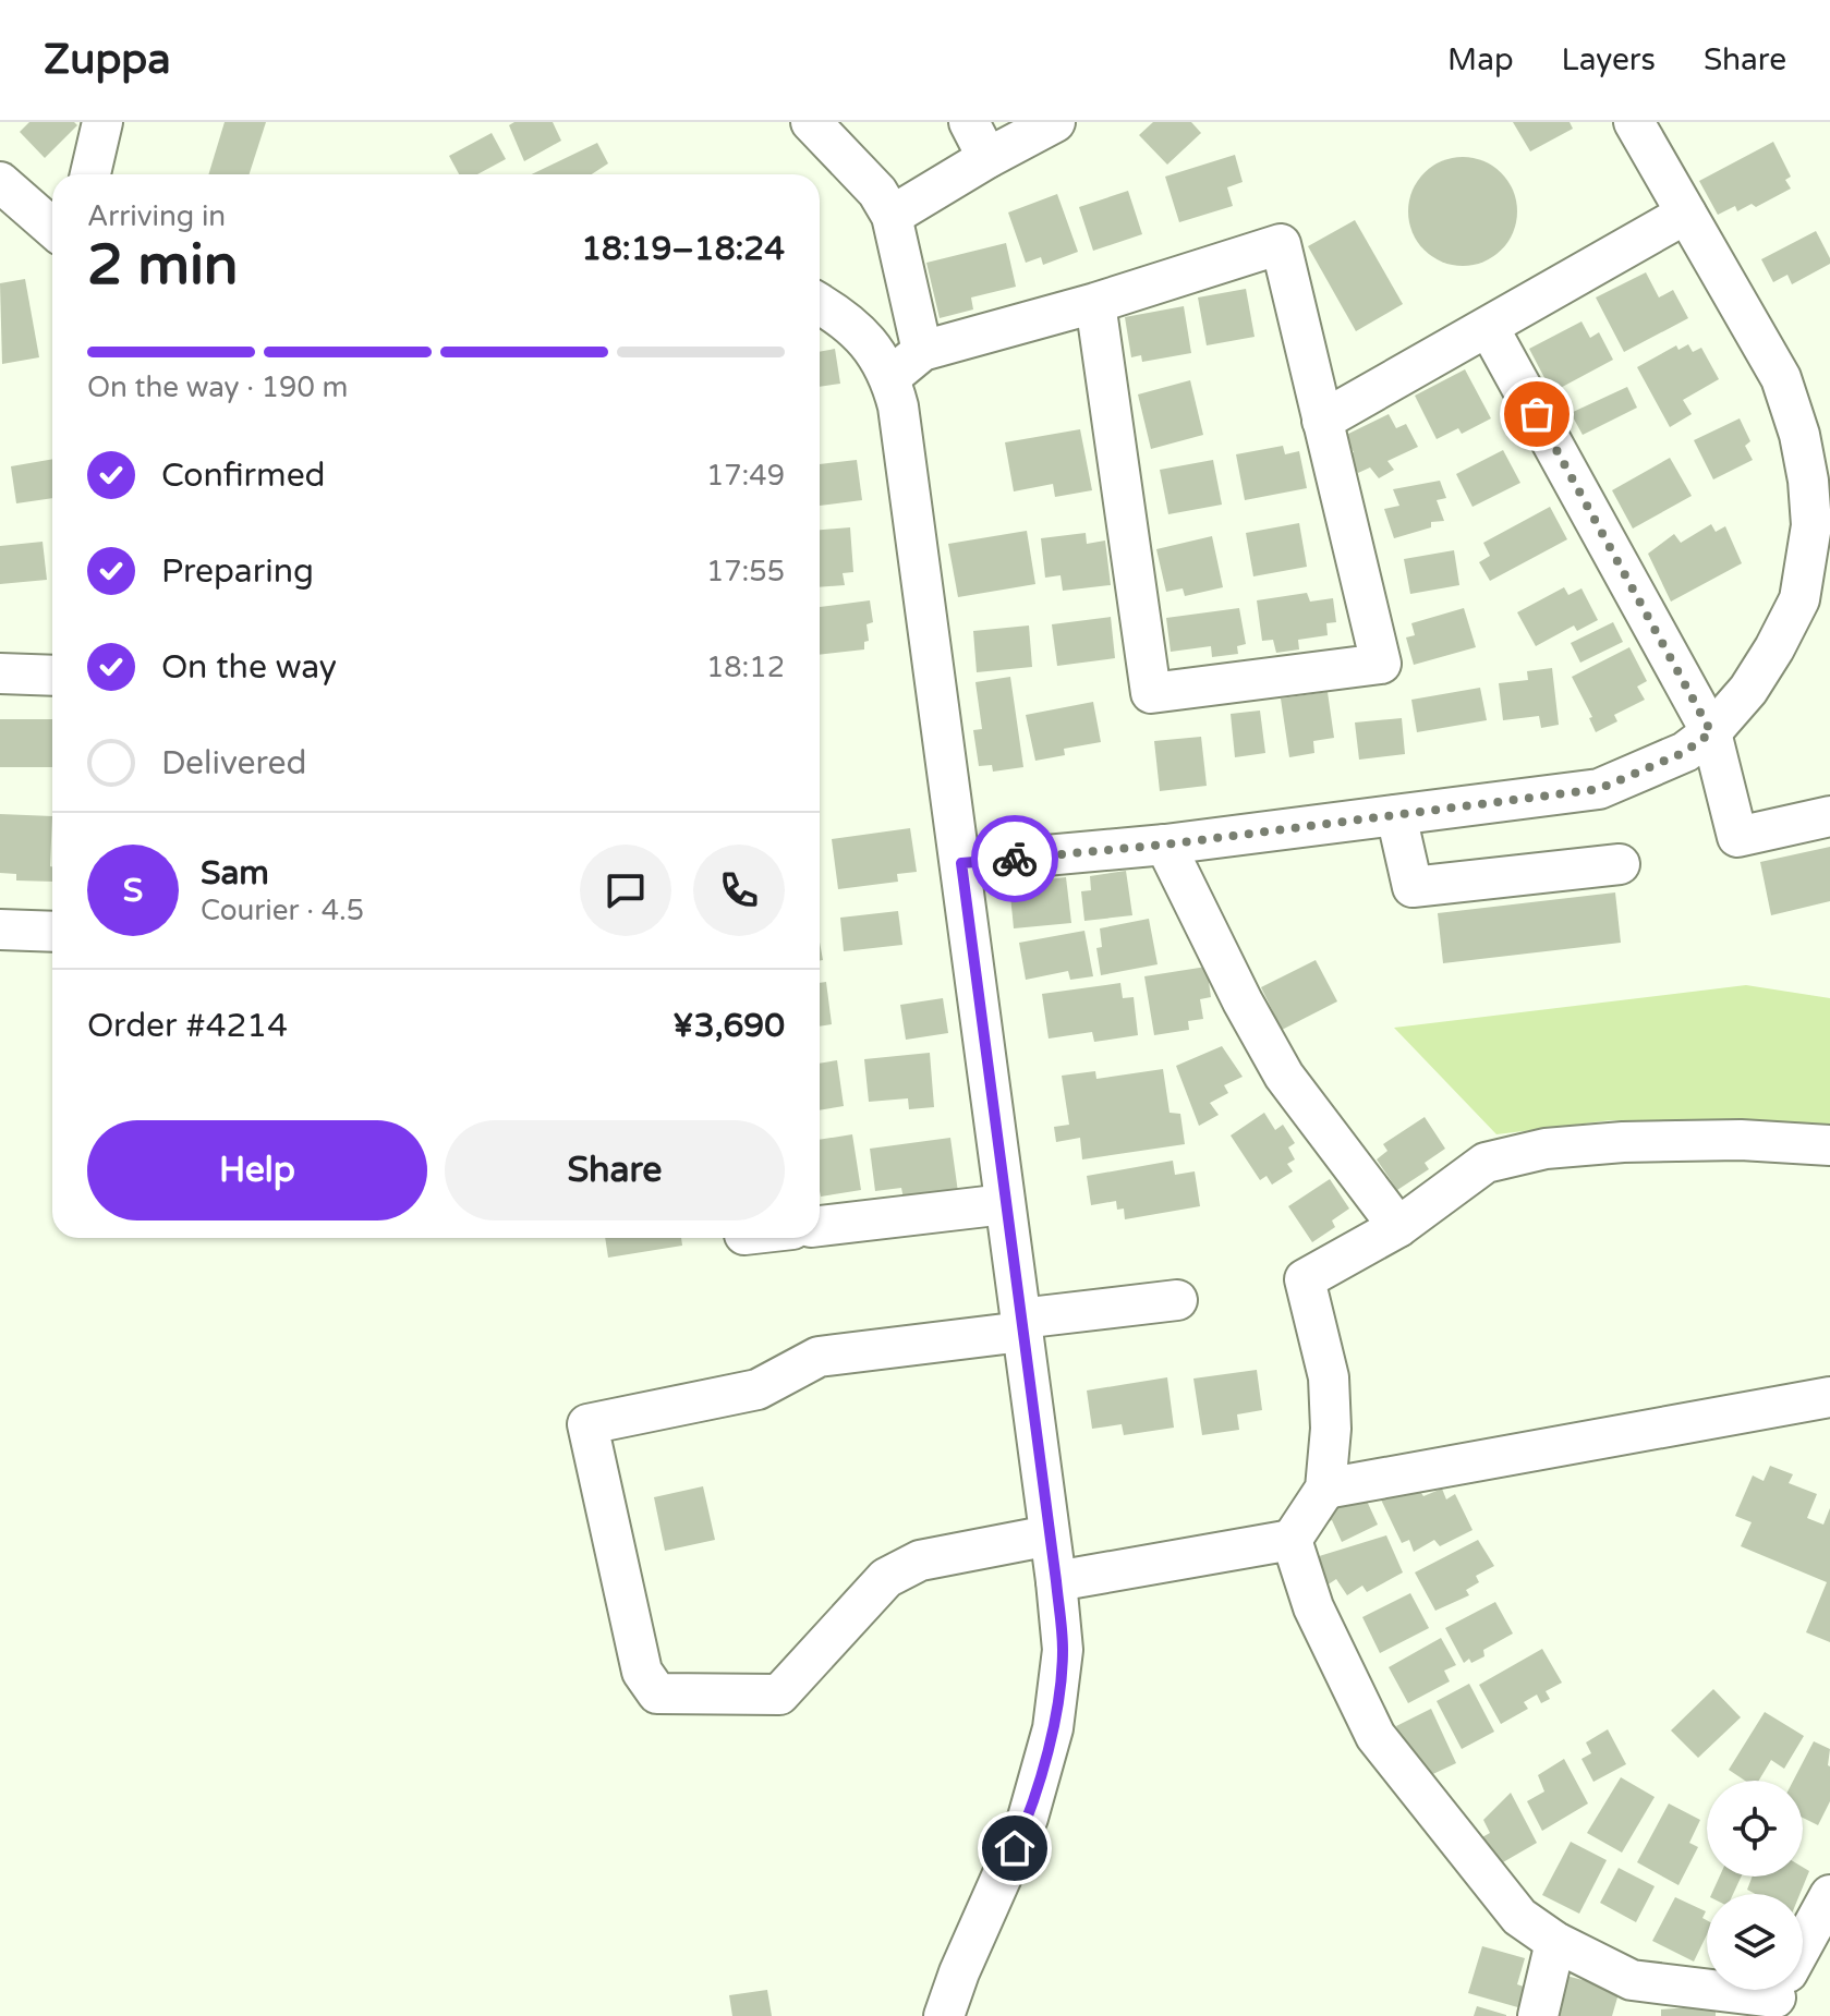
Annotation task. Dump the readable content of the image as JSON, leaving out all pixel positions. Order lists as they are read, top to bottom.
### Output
{
  "page": {
    "header": "Zuppa",
    "nav": ["Map", "Layers", "Share"],
    "heading": ["2 min", "Arriving in", "18:19–18:24"],
    "panel": [
      "Sam",
      "Courier · 4.5",
      "Order #4214",
      "¥3,690"
    ],
    "bar": "On the way · 190 m",
    "list": [
      ["Confirmed", "17:49"],
      ["Preparing", "17:55"],
      ["On the way", "18:12"],
      "Delivered"
    ],
    "round": "S",
    "buttons": ["Help", "Share"]
  }
}
